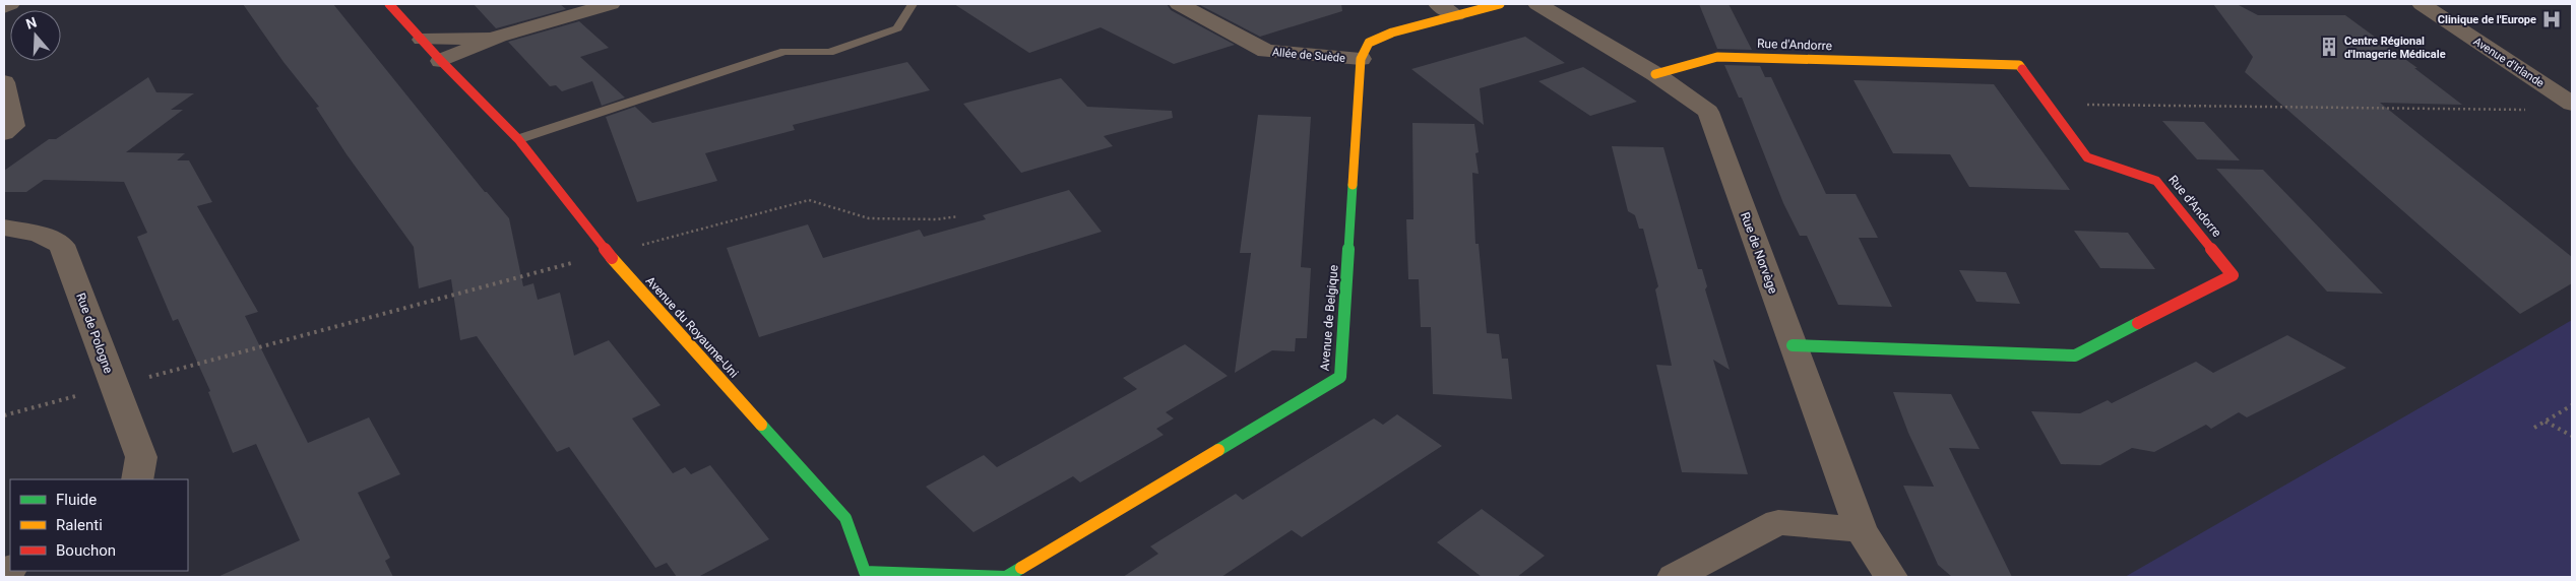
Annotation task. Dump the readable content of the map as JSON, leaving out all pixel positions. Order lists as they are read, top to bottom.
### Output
{
  "streets": {
    "street": [
      "Rue d'Andorre",
      "Allée de Suède",
      "Avenue d'Irlande",
      "Rue de Norvège",
      "Avenue de Belgique",
      "Avenue du Royaume-Uni",
      "Rue de Pologne"
    ]
  },
  "crossings": [
    ["Rue d'Andorre", "Rue de Norvège"],
    ["Allée de Suède", "Avenue de Belgique"],
    ["Avenue de Belgique", "Avenue du Royaume-Uni"]
  ],
  "places": {
    "hospital": ["Clinique de l'Europe"],
    "building": ["Centre Régional d'Imagerie Médicale"]
  },
  "legend": ["Fluide", "Ralenti", "Bouchon"],
  "north": "top"
}
